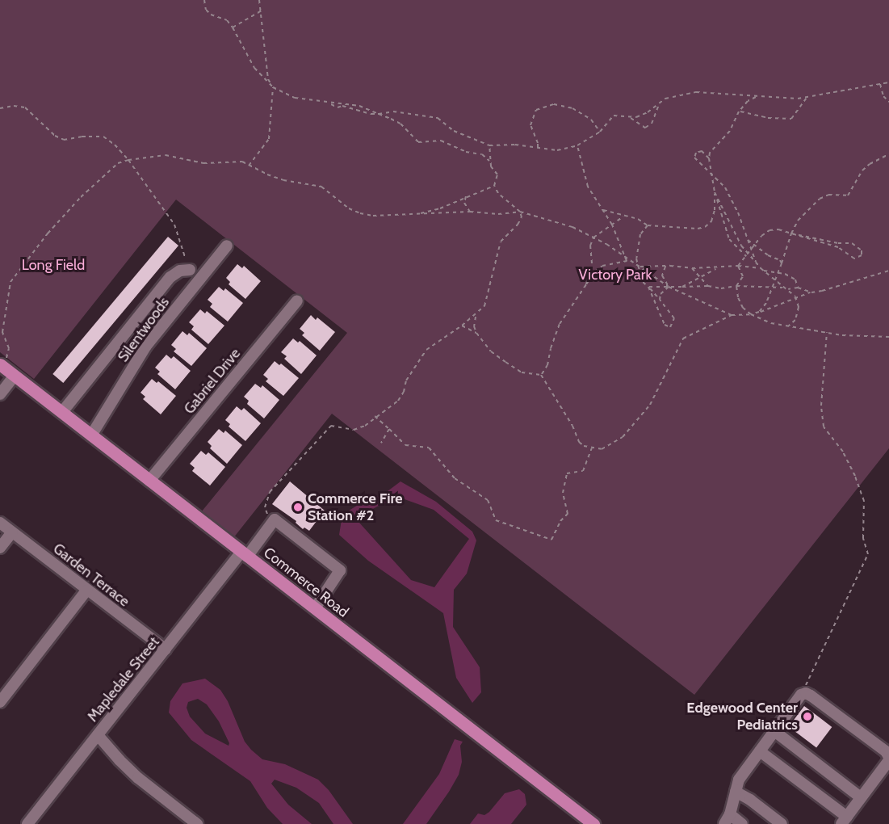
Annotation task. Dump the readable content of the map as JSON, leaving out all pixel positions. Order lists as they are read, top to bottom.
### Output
{
  "streets": {
    "main road": ["Commerce Road"],
    "street": [
      "Silentwoods",
      "Gabriel Drive",
      "Garden Terrace",
      "Mapledale Street"
    ]
  },
  "crossings": [
    ["Silentwoods", "Commerce Road"],
    ["Gabriel Drive", "Commerce Road"],
    ["Garden Terrace", "Mapledale Street"],
    ["Commerce Road", "Mapledale Street"]
  ],
  "parks": ["Long Field", "Victory Park"],
  "places": ["Commerce Fire Station #2", "Edgewood Center Pediatrics"]
}
